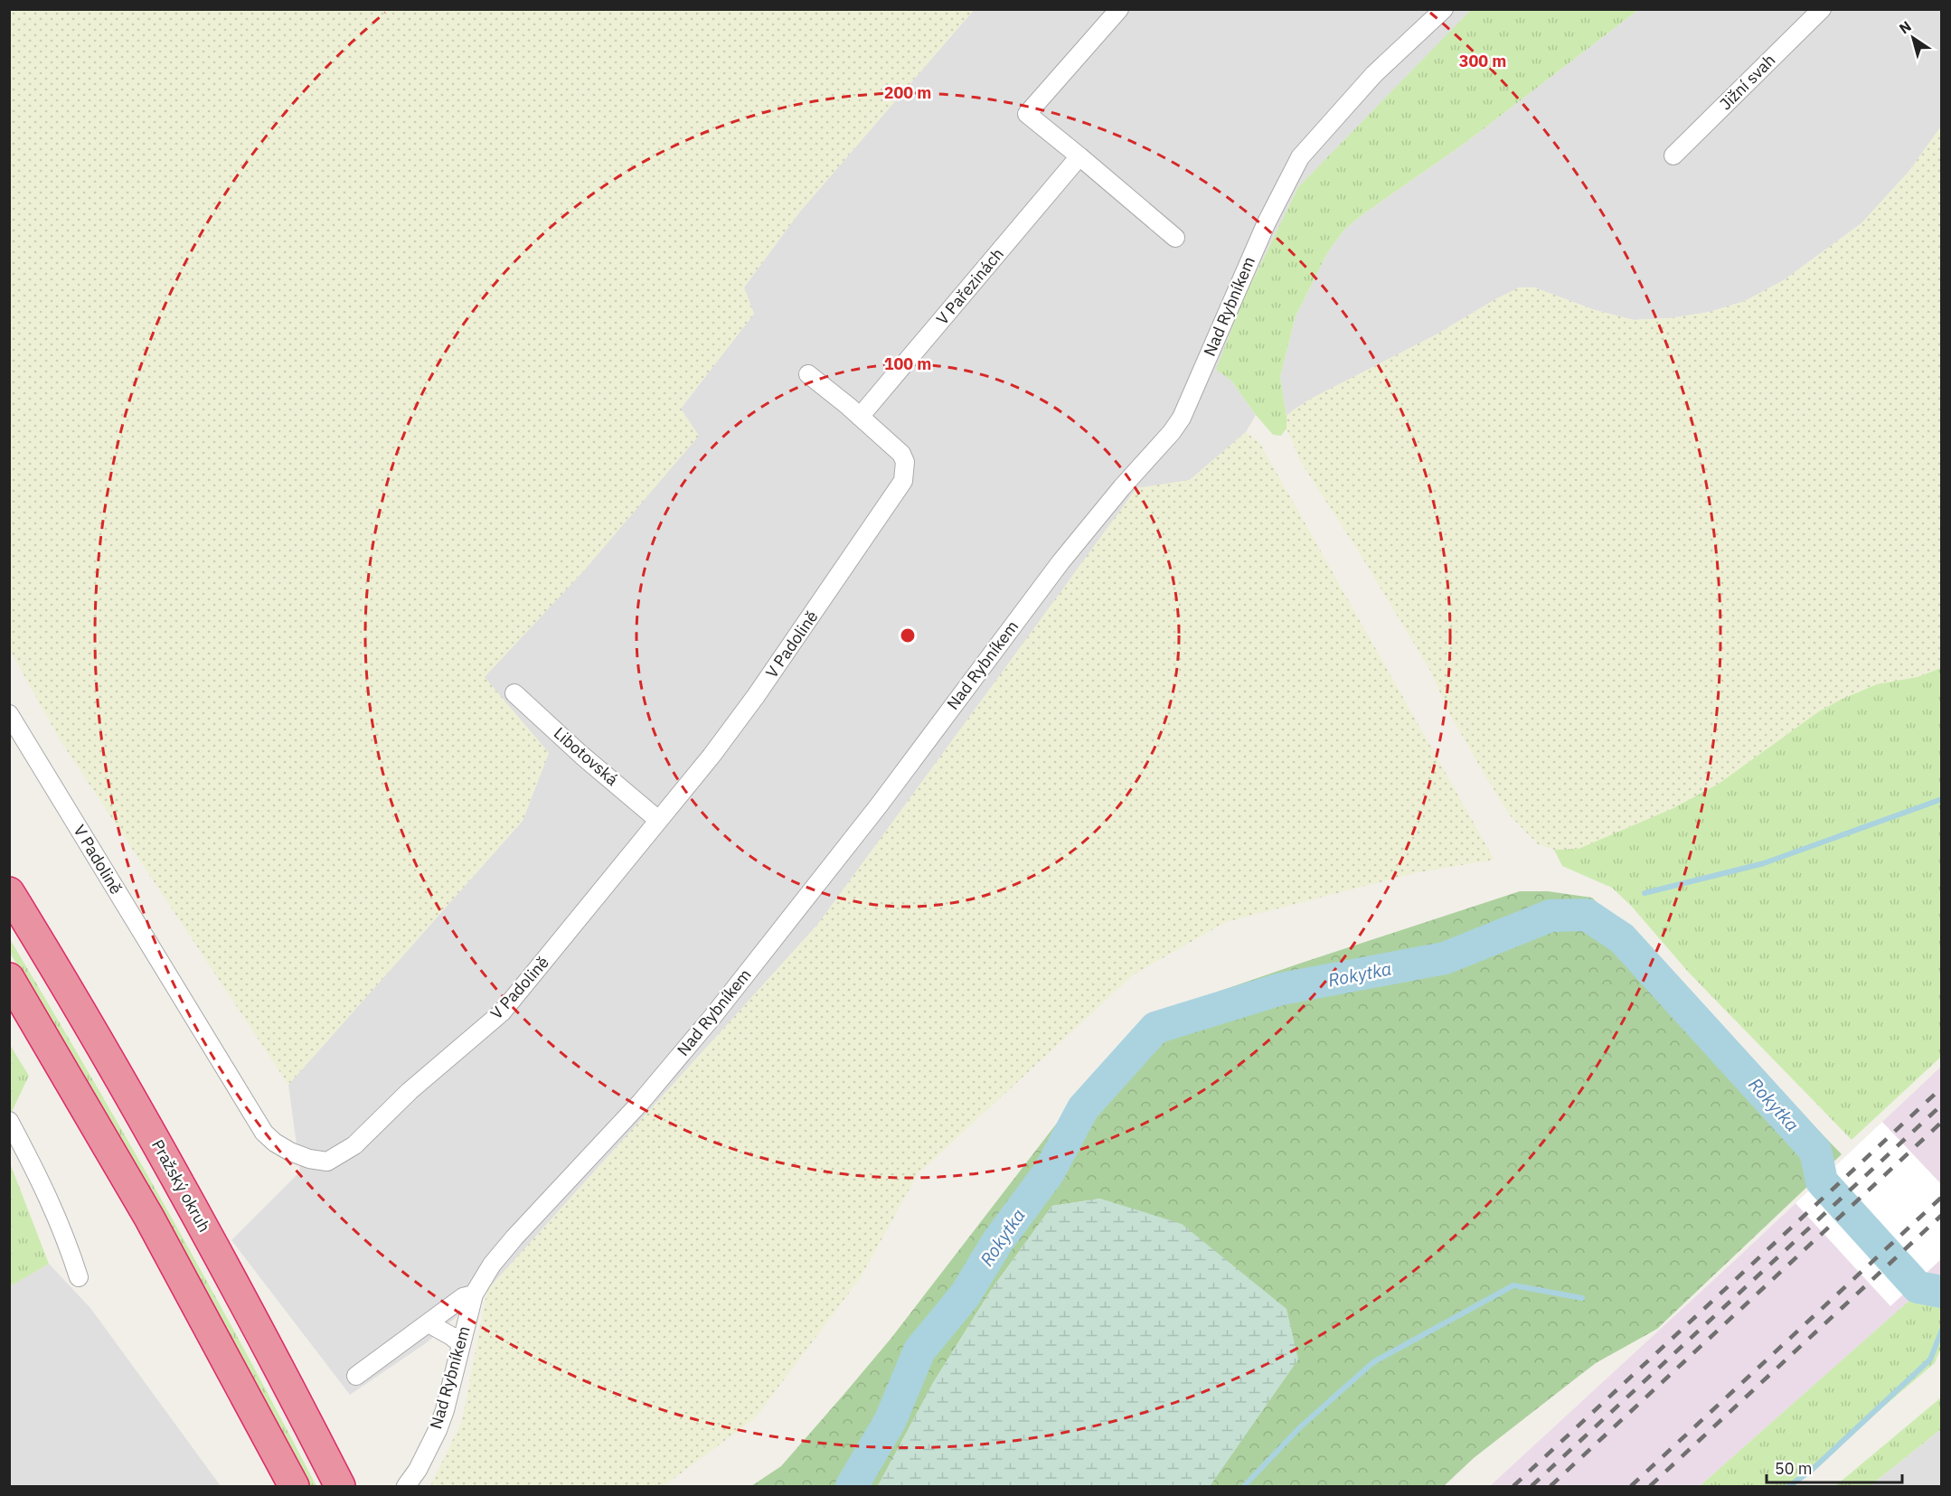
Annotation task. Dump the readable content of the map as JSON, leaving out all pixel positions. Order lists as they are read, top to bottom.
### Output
{
  "streets": {
    "highway": ["Pražský okruh"],
    "street": [
      "Jižní svah",
      "V Pařezinách",
      "Nad Rybníkem",
      "V Padolině",
      "Libotovská"
    ]
  },
  "crossings": [
    ["V Pařezinách", "V Padolině"],
    ["V Padolině", "Libotovská"]
  ],
  "water": ["Rokytka"],
  "scale_bar": "50 m",
  "north": "top left",
  "rings": ["300 m", "200 m", "100 m"]
}
